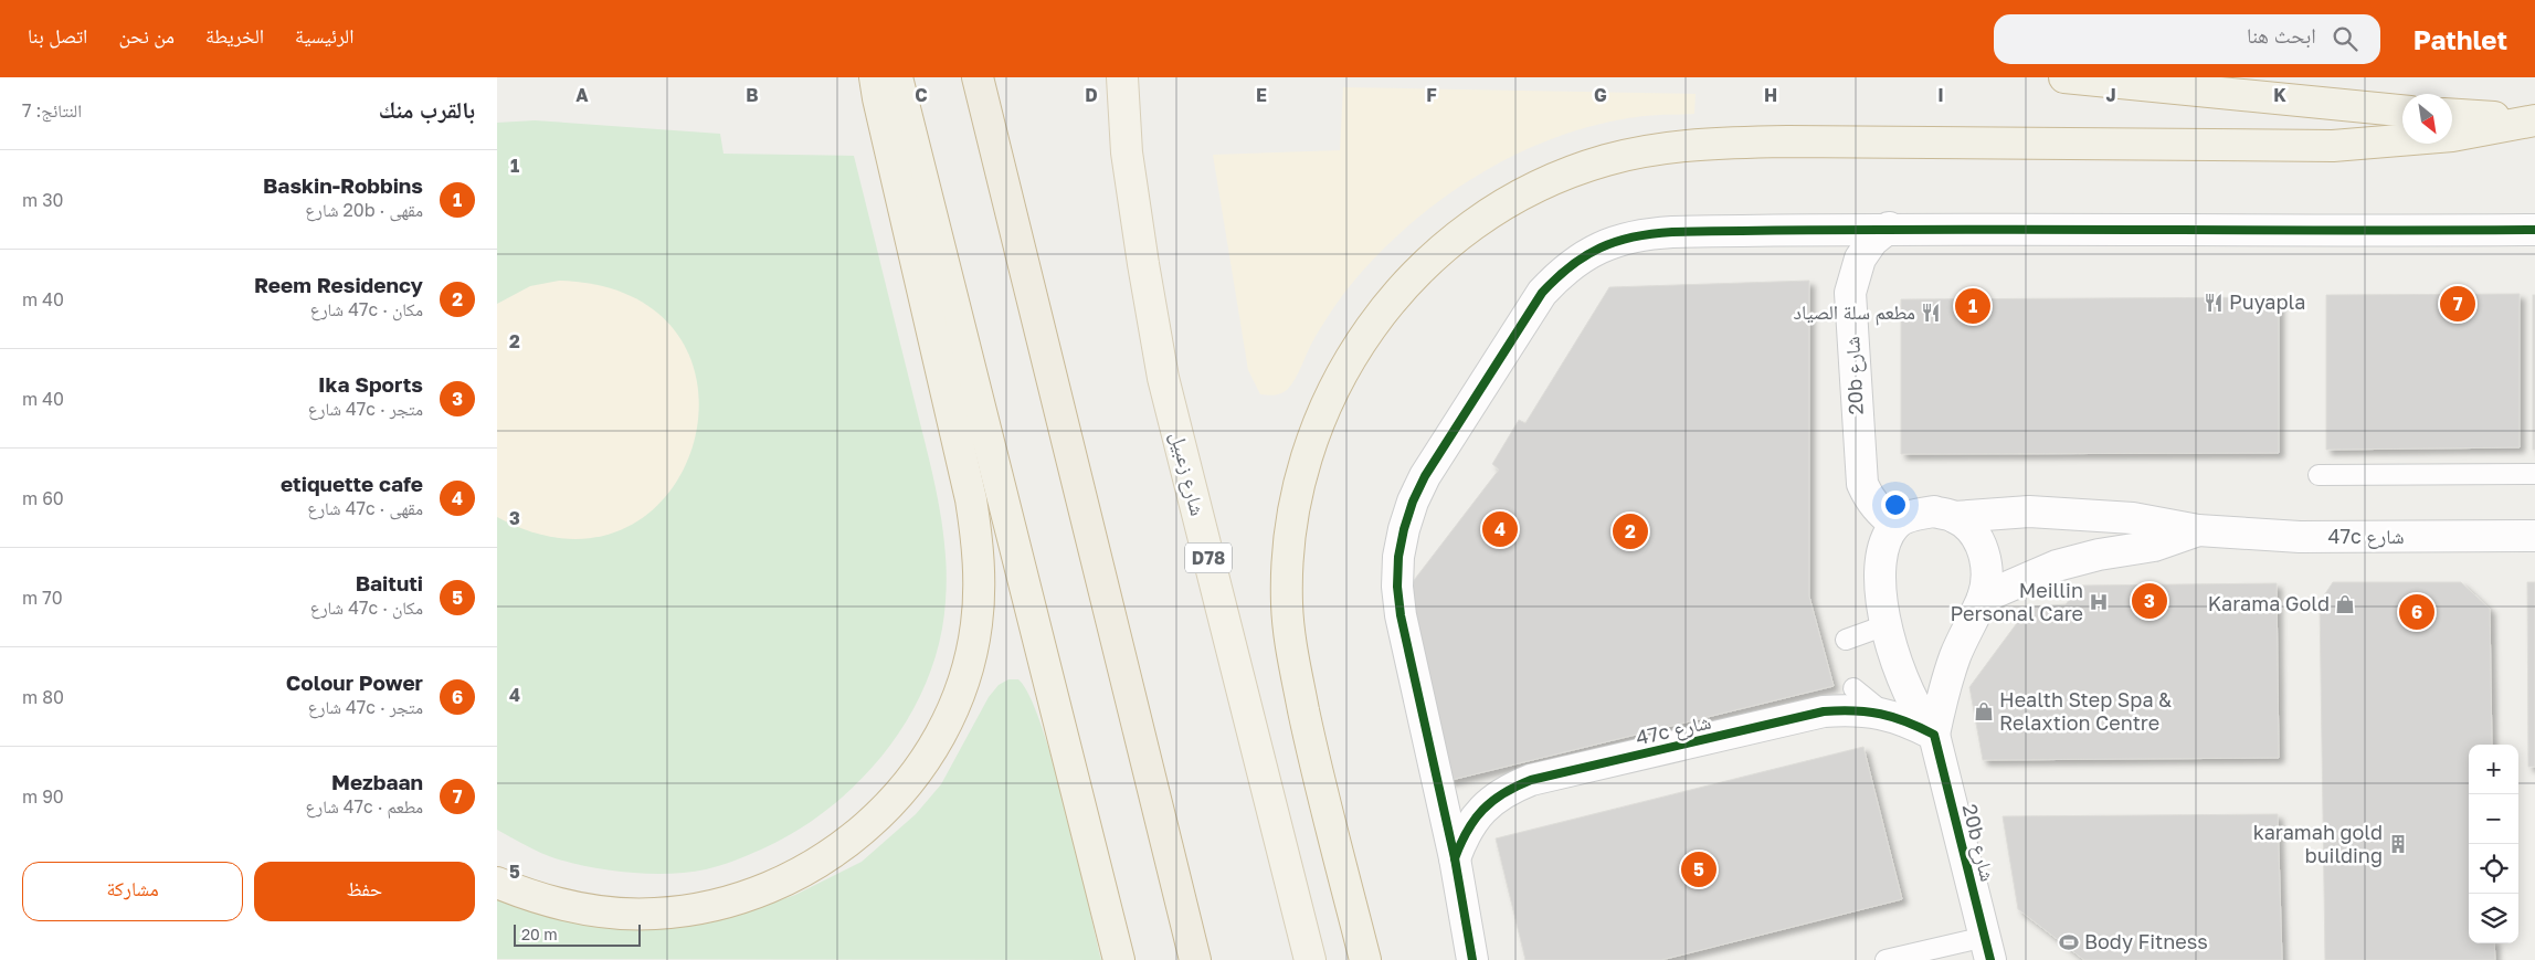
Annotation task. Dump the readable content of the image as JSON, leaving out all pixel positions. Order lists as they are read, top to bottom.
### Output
{
  "streets": {
    "main road": ["شارع زعبيل", "D78"],
    "street": ["20b شارع", "47c شارع"]
  },
  "crossings": [
    ["20b شارع", "47c شارع"]
  ],
  "places": {
    "restaurant": ["Puyapla", "مطعم سلة الصياد"],
    "hospital": ["Meillin Personal Care"],
    "shop": ["Karama Gold", "Health Step Spa & Relaxtion Centre"],
    "building": ["karamah gold building"],
    "sports": ["Body Fitness"]
  },
  "scale_bar": "20 m",
  "north": "bottom right",
  "page": {
    "header": "Pathlet",
    "search": "ابحث هنا",
    "nav": [
      "الرئيسية",
      "الخريطة",
      "من نحن",
      "اتصل بنا"
    ],
    "heading": ["بالقرب منك", "النتائج: 7"],
    "list": [
      {
        "mark": "1",
        "name": "Baskin-Robbins",
        "note": "مقهى · 20b شارع",
        "value": "30 m"
      },
      {
        "mark": "2",
        "name": "Reem Residency",
        "note": "مكان · 47c شارع",
        "value": "40 m"
      },
      {
        "mark": "3",
        "name": "Ika Sports",
        "note": "متجر · 47c شارع",
        "value": "40 m"
      },
      {
        "mark": "4",
        "name": "etiquette cafe",
        "note": "مقهى · 47c شارع",
        "value": "60 m"
      },
      {
        "mark": "5",
        "name": "Baituti",
        "note": "مكان · 47c شارع",
        "value": "70 m"
      },
      {
        "mark": "6",
        "name": "Colour Power",
        "note": "متجر · 47c شارع",
        "value": "80 m"
      },
      {
        "mark": "7",
        "name": "Mezbaan",
        "note": "مطعم · 47c شارع",
        "value": "90 m"
      }
    ],
    "pins": [
      "7",
      "1",
      "4",
      "2",
      "3",
      "6",
      "5"
    ],
    "map_buttons": ["+", "−"],
    "buttons": ["حفظ", "مشاركة"],
    "scale": "20 m"
  },
  "grid": {
    "columns": [
      "A",
      "B",
      "C",
      "D",
      "E",
      "F",
      "G",
      "H",
      "I",
      "J",
      "K"
    ],
    "rows": [
      "1",
      "2",
      "3",
      "4",
      "5"
    ]
  }
}
